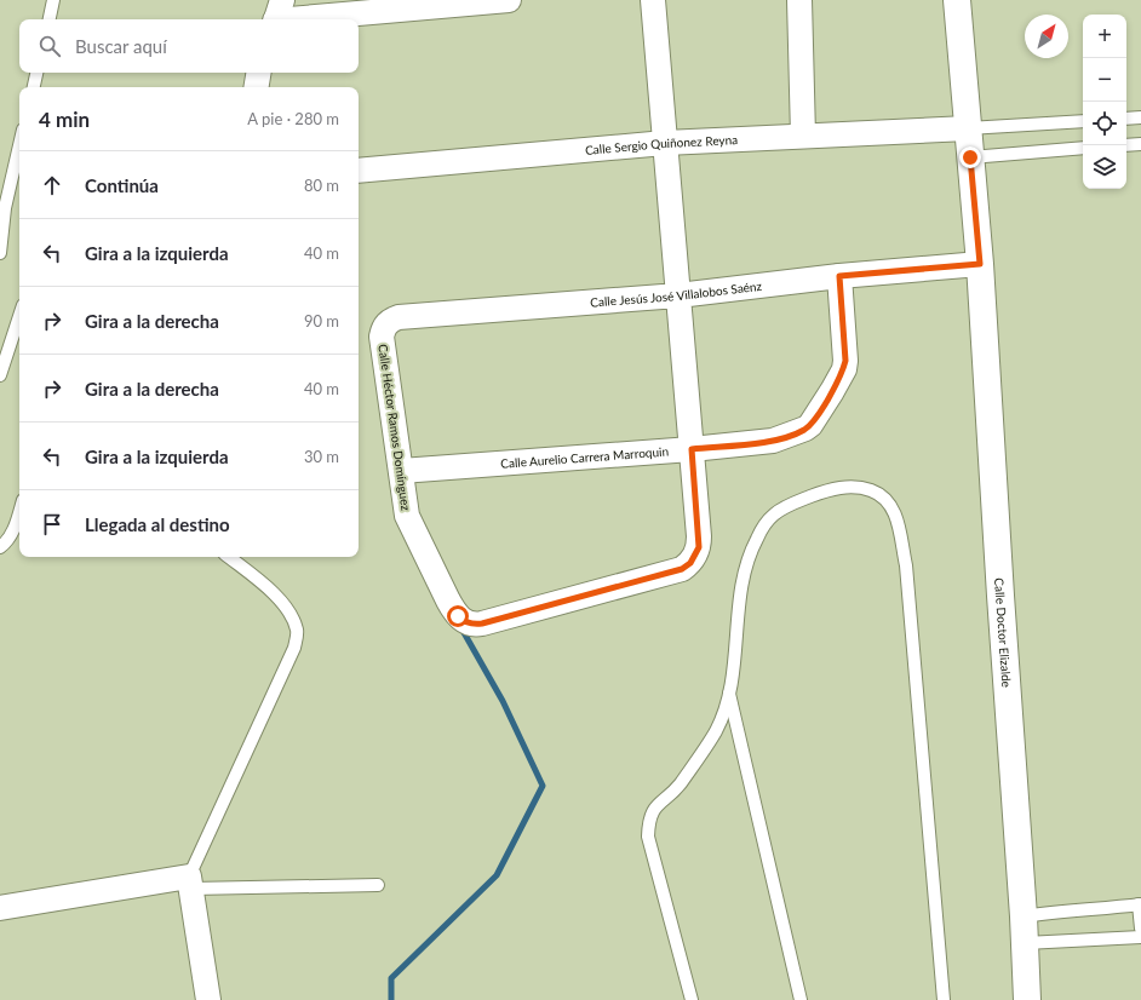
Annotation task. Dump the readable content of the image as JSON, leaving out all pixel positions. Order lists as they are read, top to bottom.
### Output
{
  "streets": {
    "street": [
      "Calle Sergio Quiñonez Reyna",
      "Calle Jesús José Villalobos Saénz",
      "Calle Héctor Ramos Domínguez",
      "Calle Aurelio Carrera Marroquin",
      "Calle Doctor Elizalde"
    ]
  },
  "crossings": [
    ["Calle Sergio Quiñonez Reyna", "Calle Doctor Elizalde"],
    ["Calle Jesús José Villalobos Saénz", "Calle Héctor Ramos Domínguez"],
    ["Calle Jesús José Villalobos Saénz", "Calle Aurelio Carrera Marroquin"],
    ["Calle Jesús José Villalobos Saénz", "Calle Doctor Elizalde"],
    ["Calle Héctor Ramos Domínguez", "Calle Aurelio Carrera Marroquin"]
  ],
  "north": "top right",
  "page": {
    "map_buttons": ["+", "−"],
    "search": "Buscar aquí",
    "heading": ["4 min", "A pie · 280 m"],
    "list": [
      ["Continúa", "80 m"],
      ["Gira a la izquierda", "40 m"],
      ["Gira a la derecha", "90 m"],
      ["Gira a la derecha", "40 m"],
      ["Gira a la izquierda", "30 m"],
      "Llegada al destino"
    ]
  }
}
